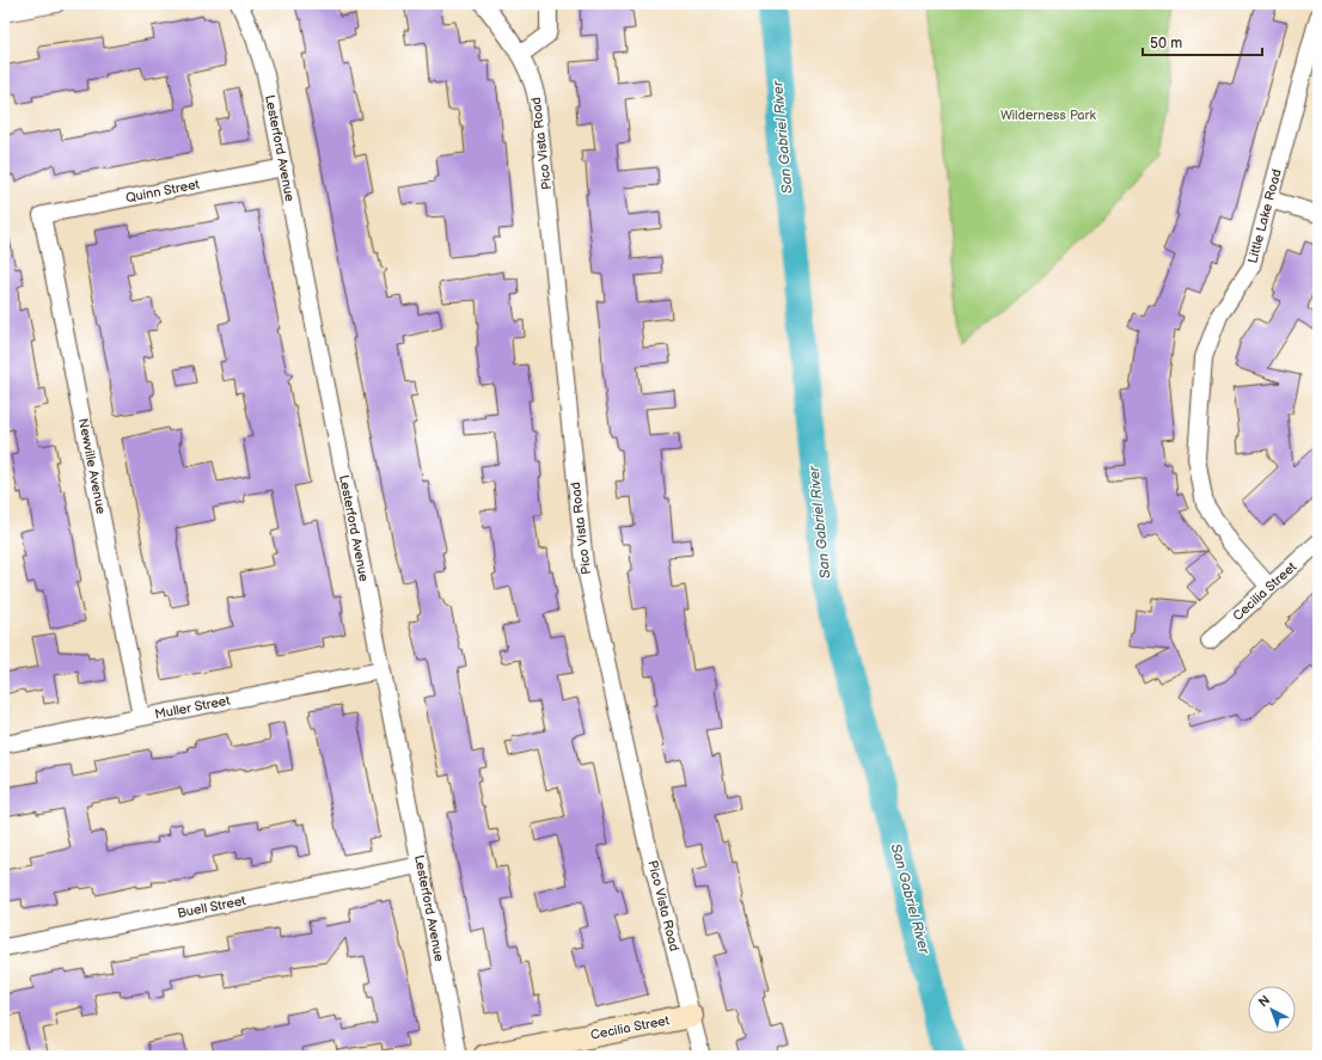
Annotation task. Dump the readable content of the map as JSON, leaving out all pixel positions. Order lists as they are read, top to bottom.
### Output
{
  "streets": {
    "street": [
      "Pico Vista Road",
      "Lesterford Avenue",
      "Quinn Street",
      "Little Lake Road",
      "Newville Avenue",
      "Cecilia Street",
      "Muller Street",
      "Buell Street"
    ]
  },
  "crossings": [
    ["Pico Vista Road", "Cecilia Street"],
    ["Lesterford Avenue", "Quinn Street"],
    ["Lesterford Avenue", "Muller Street"],
    ["Lesterford Avenue", "Buell Street"],
    ["Quinn Street", "Newville Avenue"],
    ["Little Lake Road", "Cecilia Street"],
    ["Newville Avenue", "Muller Street"]
  ],
  "water": ["San Gabriel River"],
  "parks": ["Wilderness Park"],
  "scale_bar": "50 m",
  "north": "top left"
}
